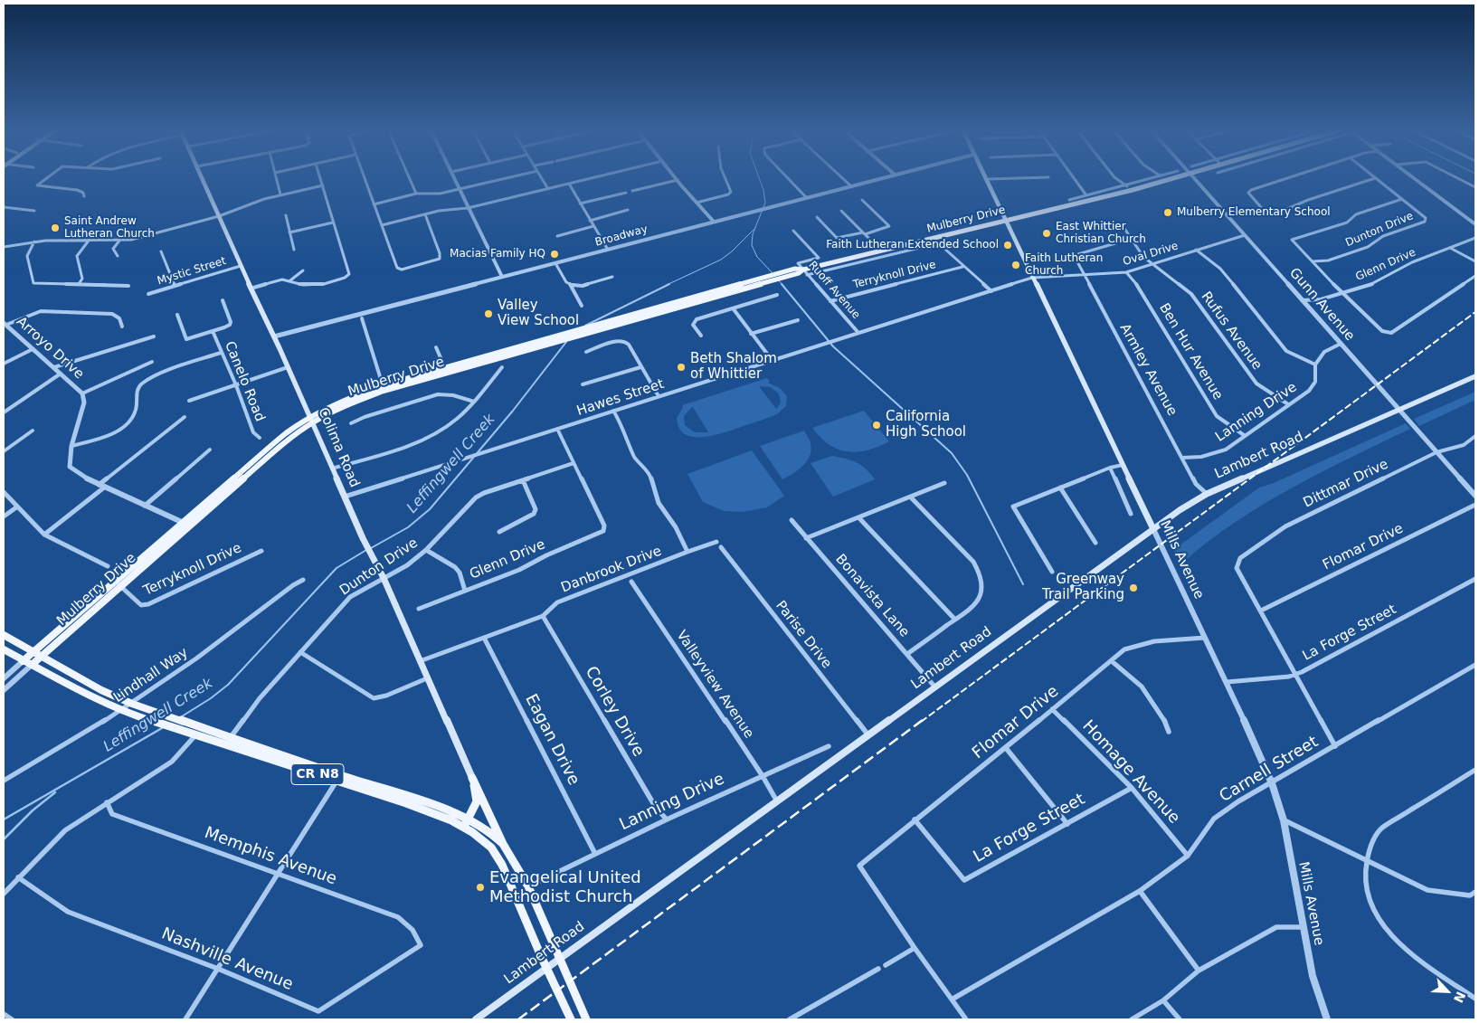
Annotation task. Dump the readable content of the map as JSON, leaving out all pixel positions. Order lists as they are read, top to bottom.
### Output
{
  "streets": {
    "main road": [
      "Mulberry Drive",
      "Colima Road",
      "Lambert Road",
      "Mills Avenue",
      "CR N8"
    ],
    "street": [
      "Dunton Drive",
      "Broadway",
      "Oval Drive",
      "Glenn Drive",
      "Mystic Street",
      "Terryknoll Drive",
      "Ruoff Avenue",
      "Gunn Avenue",
      "Rufus Avenue",
      "Arroyo Drive",
      "Ben Hur Avenue",
      "Armley Avenue",
      "Canelo Road",
      "Hawes Street",
      "Lanning Drive",
      "Dittmar Drive",
      "Flomar Drive",
      "Danbrook Drive",
      "Bonavista Lane",
      "La Forge Street",
      "Parise Drive",
      "Lindhall Way",
      "Valleyview Avenue",
      "Corley Drive",
      "Eagan Drive",
      "Carnell Street",
      "Homage Avenue",
      "Memphis Avenue",
      "Nashville Avenue"
    ]
  },
  "crossings": [
    ["Mulberry Drive", "Terryknoll Drive"],
    ["Mulberry Drive", "Ruoff Avenue"],
    ["Mulberry Drive", "Arroyo Drive"],
    ["Mulberry Drive", "Colima Road"],
    ["Mulberry Drive", "Mills Avenue"],
    ["Mulberry Drive", "CR N8"],
    ["Dunton Drive", "Glenn Drive"],
    ["Dunton Drive", "Colima Road"],
    ["Dunton Drive", "CR N8"],
    ["Broadway", "Colima Road"],
    ["Oval Drive", "Gunn Avenue"],
    ["Oval Drive", "Rufus Avenue"],
    ["Oval Drive", "Ben Hur Avenue"],
    ["Oval Drive", "Armley Avenue"],
    ["Oval Drive", "Hawes Street"],
    ["Oval Drive", "Mills Avenue"],
    ["Glenn Drive", "Gunn Avenue"],
    ["Mystic Street", "Colima Road"],
    ["Terryknoll Drive", "Ruoff Avenue"],
    ["Ruoff Avenue", "Hawes Street"],
    ["Gunn Avenue", "Lambert Road"],
    ["Gunn Avenue", "Dittmar Drive"],
    ["Rufus Avenue", "Armley Avenue"],
    ["Rufus Avenue", "Lanning Drive"],
    ["Ben Hur Avenue", "Lanning Drive"],
    ["Armley Avenue", "Lanning Drive"],
    ["Armley Avenue", "Lambert Road"],
    ["Hawes Street", "Colima Road"],
    ["Hawes Street", "Mills Avenue"],
    ["Lanning Drive", "Valleyview Avenue"],
    ["Lanning Drive", "Corley Drive"],
    ["Lanning Drive", "Eagan Drive"],
    ["Lanning Drive", "CR N8"],
    ["Colima Road", "Danbrook Drive"],
    ["Lambert Road", "Mills Avenue"],
    ["Lambert Road", "Bonavista Lane"],
    ["Lambert Road", "Parise Drive"],
    ["Lambert Road", "Valleyview Avenue"],
    ["Lambert Road", "CR N8"],
    ["Dittmar Drive", "Flomar Drive"],
    ["Flomar Drive", "Mills Avenue"],
    ["Flomar Drive", "La Forge Street"],
    ["Flomar Drive", "Homage Avenue"],
    ["Mills Avenue", "La Forge Street"],
    ["Mills Avenue", "Carnell Street"],
    ["Danbrook Drive", "Corley Drive"],
    ["Danbrook Drive", "Eagan Drive"],
    ["La Forge Street", "Homage Avenue"],
    ["Lindhall Way", "CR N8"],
    ["Carnell Street", "Homage Avenue"],
    ["Memphis Avenue", "Nashville Avenue"]
  ],
  "water": ["Leffingwell Creek"],
  "places": [
    "Mulberry Elementary School",
    "Saint Andrew Lutheran Church",
    "East Whittier Christian Church",
    "Faith Lutheran Extended School",
    "Macias Family HQ",
    "Faith Lutheran Church",
    "Valley View School",
    "Beth Shalom of Whittier",
    "California High School",
    "Greenway Trail Parking",
    "Evangelical United Methodist Church"
  ],
  "north": "bottom right"
}
